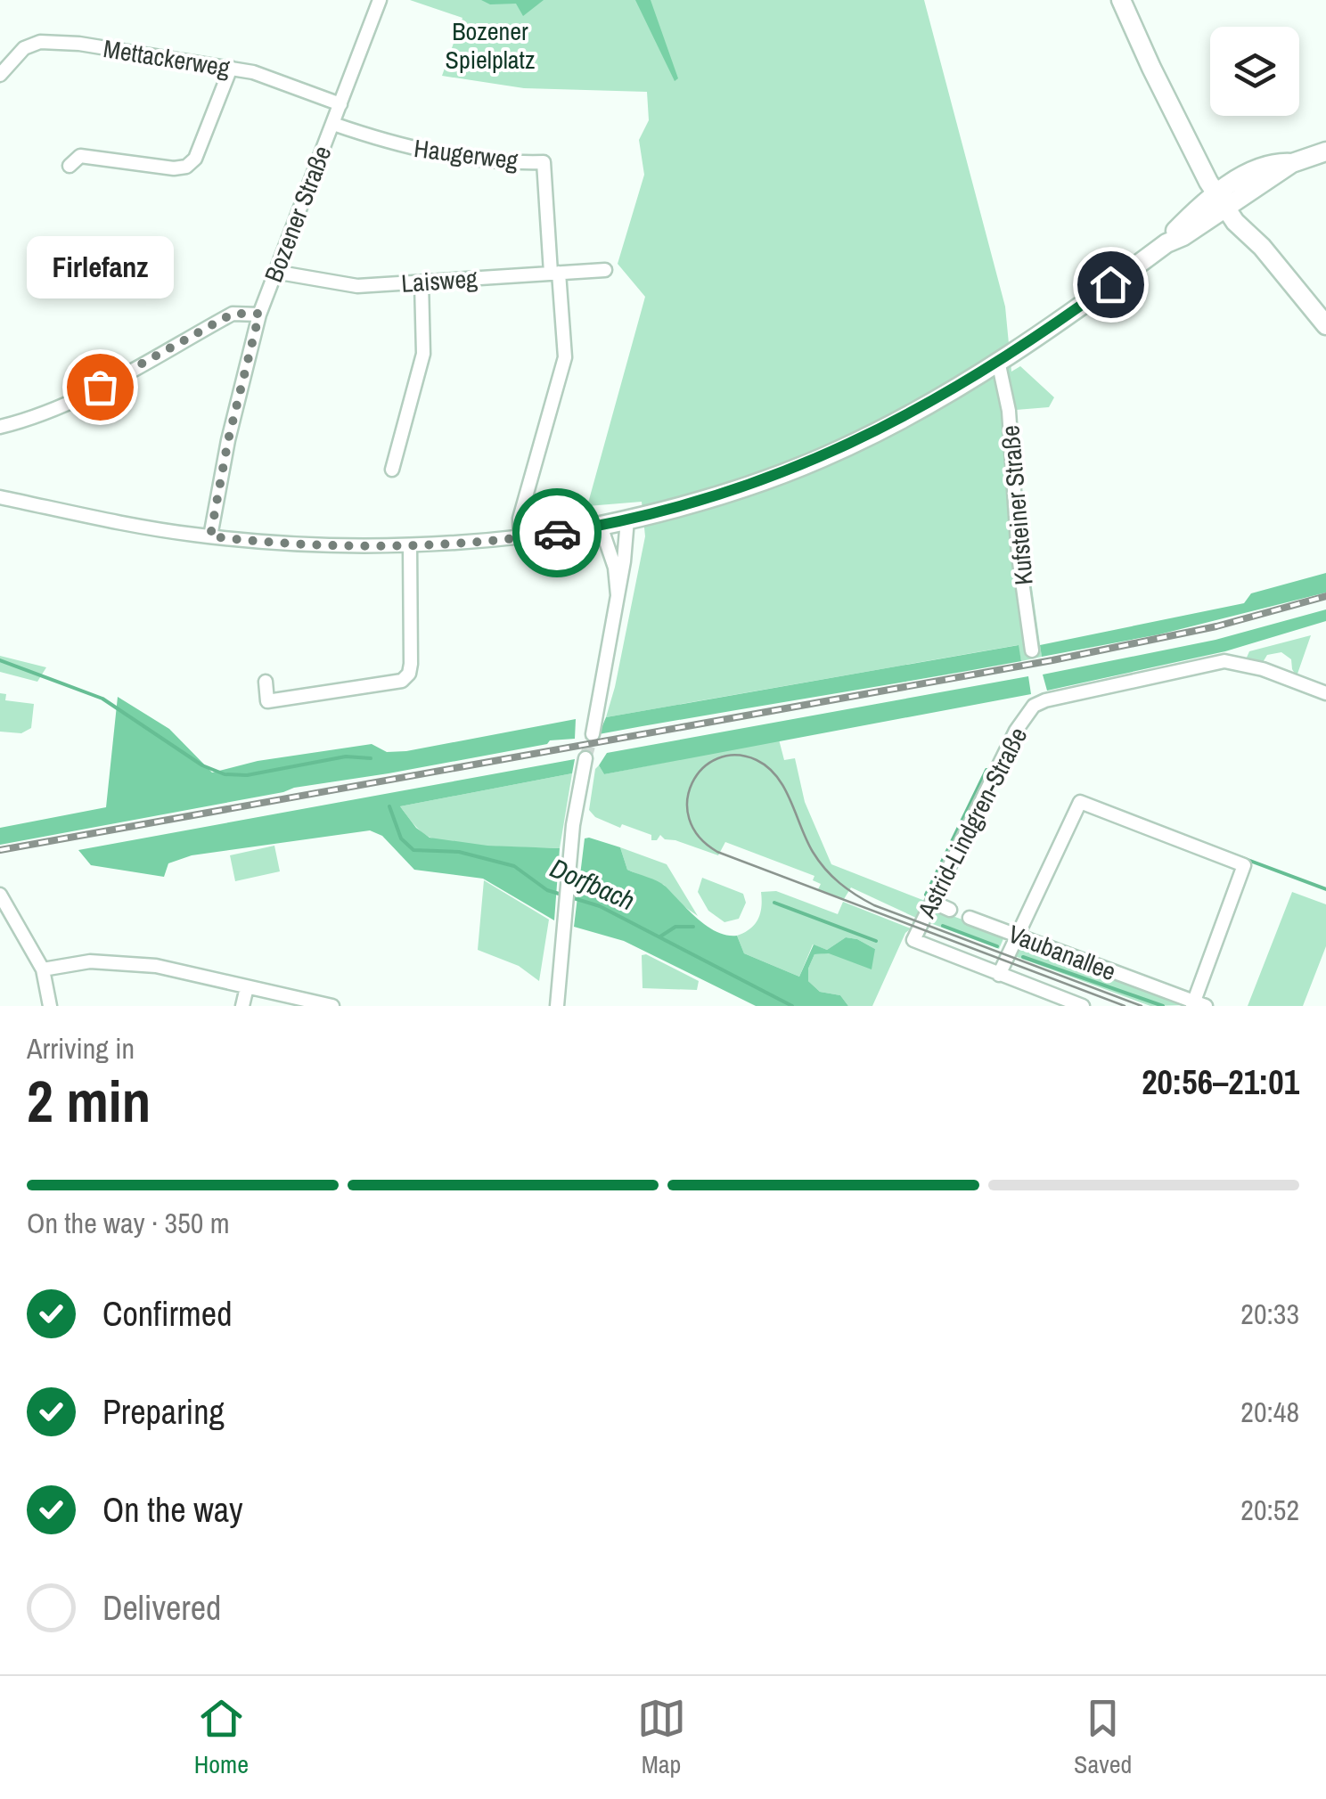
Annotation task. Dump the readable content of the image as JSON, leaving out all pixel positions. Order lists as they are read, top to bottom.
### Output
{
  "streets": {
    "street": [
      "Mettackerweg",
      "Haugerweg",
      "Bozener Straße",
      "Laisweg",
      "Kufsteiner Straße",
      "Astrid-Lindgren-Straße",
      "Vaubanallee"
    ]
  },
  "crossings": [
    ["Mettackerweg", "Bozener Straße"],
    ["Haugerweg", "Bozener Straße"],
    ["Haugerweg", "Laisweg"],
    ["Bozener Straße", "Laisweg"],
    ["Astrid-Lindgren-Straße", "Vaubanallee"]
  ],
  "water": ["Dorfbach"],
  "parks": ["Bozener Spielplatz"],
  "places": ["Firlefanz"],
  "page": {
    "bubble": "Firlefanz",
    "heading": ["2 min", "Arriving in", "20:56–21:01"],
    "bar": "On the way · 350 m",
    "list": [
      ["Confirmed", "20:33"],
      ["Preparing", "20:48"],
      ["On the way", "20:52"],
      "Delivered"
    ],
    "tabs": ["Home", "Map", "Saved"]
  }
}
